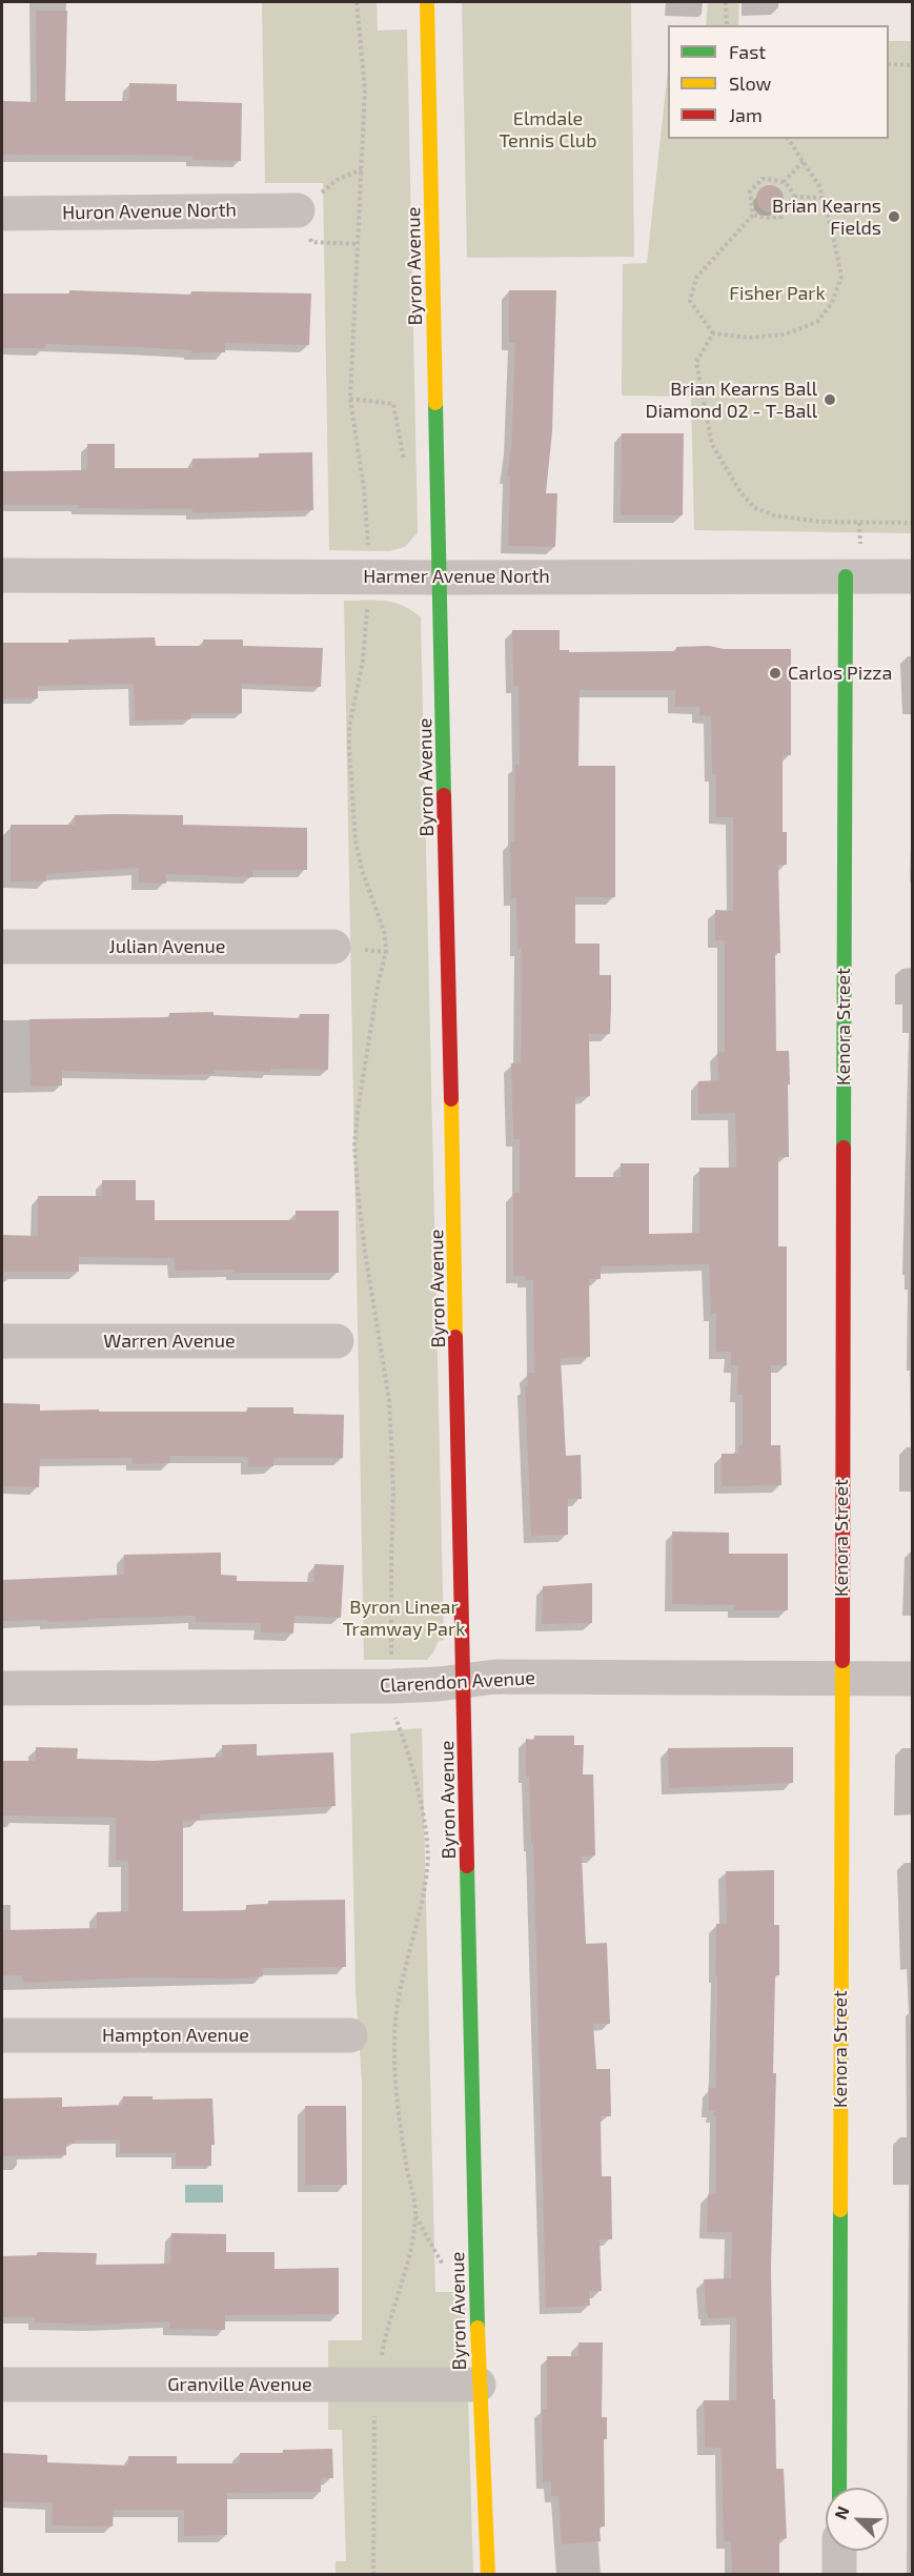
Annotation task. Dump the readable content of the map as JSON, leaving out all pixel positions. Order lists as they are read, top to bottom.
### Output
{
  "streets": {
    "street": [
      "Huron Avenue North",
      "Byron Avenue",
      "Harmer Avenue North",
      "Julian Avenue",
      "Kenora Street",
      "Warren Avenue",
      "Clarendon Avenue",
      "Hampton Avenue",
      "Granville Avenue"
    ]
  },
  "crossings": [
    ["Byron Avenue", "Harmer Avenue North"],
    ["Byron Avenue", "Clarendon Avenue"],
    ["Byron Avenue", "Granville Avenue"],
    ["Harmer Avenue North", "Kenora Street"],
    ["Kenora Street", "Clarendon Avenue"]
  ],
  "parks": ["Elmdale Tennis Club", "Fisher Park", "Byron Linear Tramway Park"],
  "places": ["Brian Kearns Fields", "Brian Kearns Ball Diamond 02 - T-Ball", "Carlos Pizza"],
  "legend": ["Fast", "Slow", "Jam"],
  "north": "top left"
}
